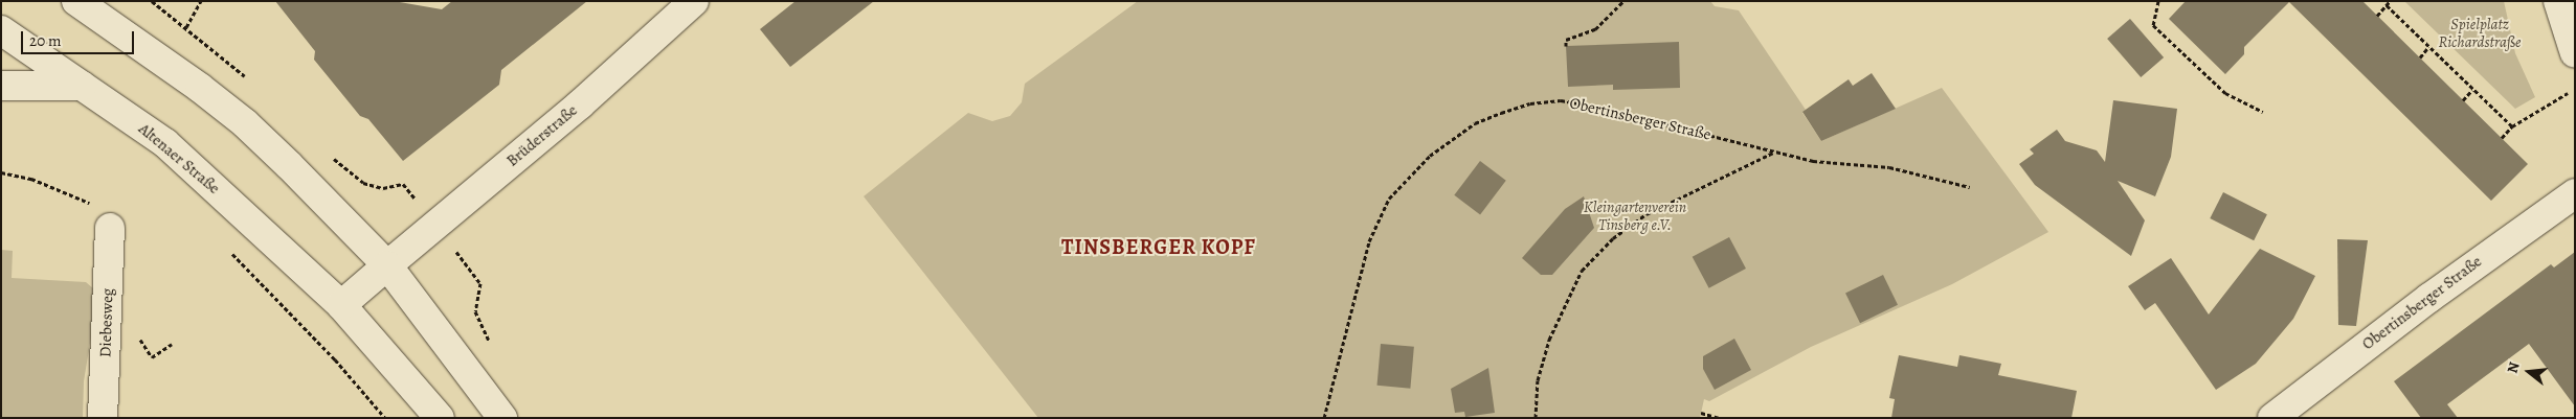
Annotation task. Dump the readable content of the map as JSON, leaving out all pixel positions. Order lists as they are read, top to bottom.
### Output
{
  "streets": {
    "main road": [
      "Obertinsberger Straße",
      "Brüderstraße",
      "Altenaer Straße",
      "Diebesweg"
    ]
  },
  "districts": ["TINSBERGER KOPF"],
  "parks": ["Spielplatz Richardstraße", "Kleingartenverein Tinsberg e.V."],
  "scale_bar": "20 m",
  "north": "left"
}
